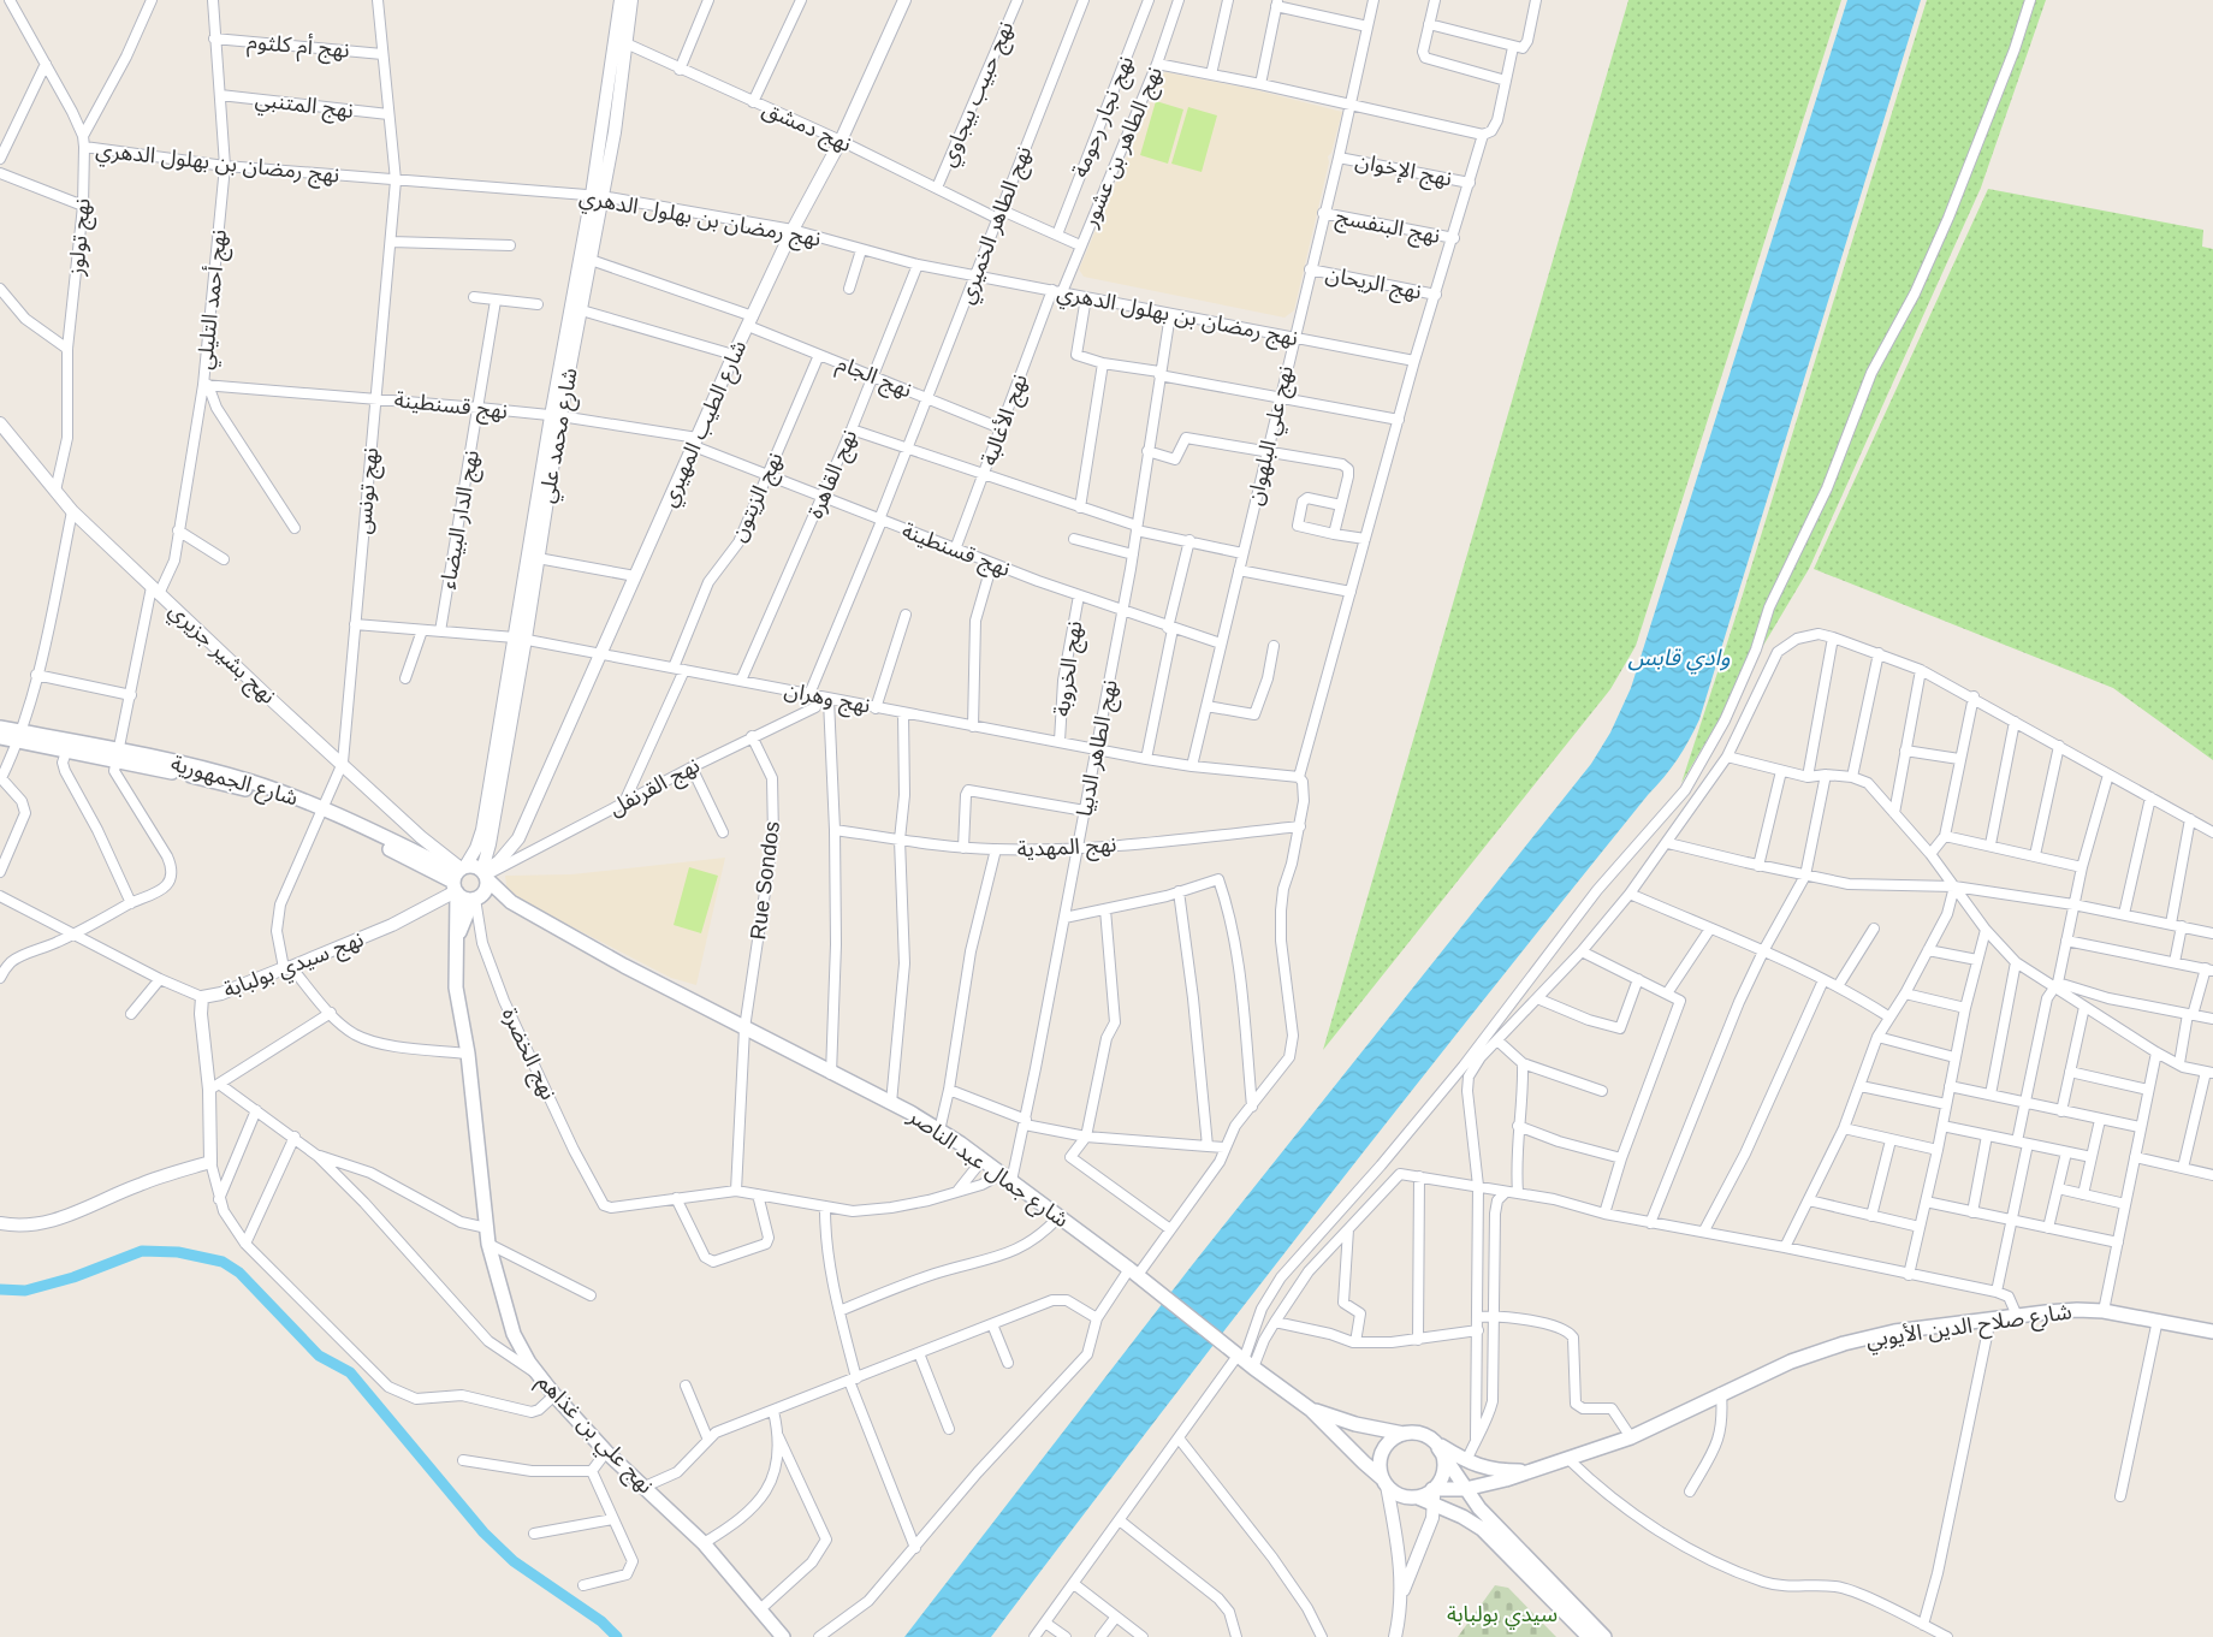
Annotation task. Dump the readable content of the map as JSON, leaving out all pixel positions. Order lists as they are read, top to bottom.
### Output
{
  "streets": {
    "main road": [
      "شارع الجمهورية",
      "شارع جمال عبد الناصر",
      "شارع صلاح الدين الأيوبي",
      "نهج علي بن غذاهم"
    ],
    "street": [
      "نهج أم كلثوم",
      "نهج حبيب بيجاوي",
      "نهج المتنبي",
      "نهج نجار رحومة",
      "نهج دمشق",
      "نهج الطاهر بن عشور",
      "نهج رمضان بن بهلول الدهري",
      "نهج الإخوان",
      "نهج الطاهر الخميري",
      "نهج البنفسج",
      "نهج تولوز",
      "نهج الريحان",
      "نهج أحمد التليلي",
      "نهج الجام",
      "نهج قسنطينة",
      "نهج الأغالبة",
      "شارع الطيب المهيري",
      "شارع محمد علي",
      "نهج علي البلهوان",
      "نهج القاهرة",
      "نهج تونس",
      "نهج الزيتون",
      "نهج الدار البيضاء",
      "نهج بشير جزيري",
      "نهج الخروبة",
      "نهج وهران",
      "نهج الطاهر الدبيا",
      "نهج القرنفل",
      "نهج المهدية",
      "Rue Sondos",
      "نهج سيدي بولبابة",
      "نهج الخضرة"
    ]
  },
  "crossings": [
    ["نهج أم كلثوم", "نهج أحمد التليلي"],
    ["نهج أم كلثوم", "نهج تونس"],
    ["نهج حبيب بيجاوي", "نهج دمشق"],
    ["نهج المتنبي", "نهج أحمد التليلي"],
    ["نهج المتنبي", "نهج تونس"],
    ["نهج نجار رحومة", "نهج دمشق"],
    ["نهج دمشق", "نهج الطاهر بن عشور"],
    ["نهج دمشق", "نهج الطاهر الخميري"],
    ["نهج دمشق", "شارع الطيب المهيري"],
    ["نهج دمشق", "شارع محمد علي"],
    ["نهج الطاهر بن عشور", "نهج رمضان بن بهلول الدهري"],
    ["نهج الطاهر بن عشور", "نهج الأغالبة"],
    ["نهج رمضان بن بهلول الدهري", "نهج الطاهر الخميري"],
    ["نهج رمضان بن بهلول الدهري", "نهج تولوز"],
    ["نهج رمضان بن بهلول الدهري", "نهج أحمد التليلي"],
    ["نهج رمضان بن بهلول الدهري", "نهج الأغالبة"],
    ["نهج رمضان بن بهلول الدهري", "شارع الطيب المهيري"],
    ["نهج رمضان بن بهلول الدهري", "شارع محمد علي"],
    ["نهج رمضان بن بهلول الدهري", "نهج علي البلهوان"],
    ["نهج رمضان بن بهلول الدهري", "نهج القاهرة"],
    ["نهج رمضان بن بهلول الدهري", "نهج تونس"],
    ["نهج رمضان بن بهلول الدهري", "نهج الطاهر الدبيا"],
    ["نهج الإخوان", "نهج علي البلهوان"],
    ["نهج الطاهر الخميري", "نهج الجام"],
    ["نهج الطاهر الخميري", "نهج قسنطينة"],
    ["نهج الطاهر الخميري", "نهج وهران"],
    ["نهج الطاهر الخميري", "نهج القرنفل"],
    ["نهج البنفسج", "نهج علي البلهوان"],
    ["نهج تولوز", "نهج بشير جزيري"],
    ["نهج الريحان", "نهج علي البلهوان"],
    ["نهج أحمد التليلي", "نهج قسنطينة"],
    ["نهج أحمد التليلي", "نهج بشير جزيري"],
    ["نهج أحمد التليلي", "شارع الجمهورية"],
    ["نهج الجام", "نهج الأغالبة"],
    ["نهج الجام", "شارع الطيب المهيري"],
    ["نهج الجام", "شارع محمد علي"],
    ["نهج الجام", "نهج القاهرة"],
    ["نهج الجام", "نهج الزيتون"],
    ["نهج قسنطينة", "نهج الأغالبة"],
    ["نهج قسنطينة", "شارع الطيب المهيري"],
    ["نهج قسنطينة", "شارع محمد علي"],
    ["نهج قسنطينة", "نهج علي البلهوان"],
    ["نهج قسنطينة", "نهج القاهرة"],
    ["نهج قسنطينة", "نهج تونس"],
    ["نهج قسنطينة", "نهج الزيتون"],
    ["نهج قسنطينة", "نهج الدار البيضاء"],
    ["نهج قسنطينة", "نهج الخروبة"],
    ["نهج قسنطينة", "نهج الطاهر الدبيا"],
    ["شارع الطيب المهيري", "شارع محمد علي"],
    ["شارع الطيب المهيري", "نهج وهران"],
    ["شارع الطيب المهيري", "نهج القرنفل"],
    ["شارع الطيب المهيري", "شارع جمال عبد الناصر"],
    ["شارع الطيب المهيري", "نهج علي بن غذاهم"],
    ["شارع محمد علي", "نهج بشير جزيري"],
    ["شارع محمد علي", "نهج وهران"],
    ["شارع محمد علي", "شارع الجمهورية"],
    ["شارع محمد علي", "نهج القرنفل"],
    ["شارع محمد علي", "نهج سيدي بولبابة"],
    ["شارع محمد علي", "شارع جمال عبد الناصر"],
    ["شارع محمد علي", "نهج علي بن غذاهم"],
    ["نهج علي البلهوان", "نهج وهران"],
    ["نهج القاهرة", "نهج وهران"],
    ["نهج تونس", "نهج بشير جزيري"],
    ["نهج تونس", "نهج وهران"],
    ["نهج تونس", "شارع الجمهورية"],
    ["نهج تونس", "نهج سيدي بولبابة"],
    ["نهج الزيتون", "نهج وهران"],
    ["نهج الدار البيضاء", "نهج وهران"],
    ["نهج بشير جزيري", "شارع الجمهورية"],
    ["نهج بشير جزيري", "نهج سيدي بولبابة"],
    ["نهج بشير جزيري", "شارع جمال عبد الناصر"],
    ["نهج بشير جزيري", "نهج علي بن غذاهم"],
    ["نهج الخروبة", "نهج وهران"],
    ["نهج وهران", "نهج الطاهر الدبيا"],
    ["نهج وهران", "نهج القرنفل"],
    ["نهج الطاهر الدبيا", "نهج المهدية"],
    ["نهج الطاهر الدبيا", "شارع جمال عبد الناصر"],
    ["شارع الجمهورية", "نهج سيدي بولبابة"],
    ["شارع الجمهورية", "شارع جمال عبد الناصر"],
    ["شارع الجمهورية", "نهج علي بن غذاهم"],
    ["نهج القرنفل", "Rue Sondos"],
    ["نهج القرنفل", "شارع جمال عبد الناصر"],
    ["نهج القرنفل", "نهج علي بن غذاهم"],
    ["Rue Sondos", "شارع جمال عبد الناصر"],
    ["نهج سيدي بولبابة", "شارع جمال عبد الناصر"],
    ["نهج سيدي بولبابة", "نهج علي بن غذاهم"],
    ["نهج الخضرة", "شارع جمال عبد الناصر"],
    ["نهج الخضرة", "نهج علي بن غذاهم"],
    ["شارع جمال عبد الناصر", "نهج علي بن غذاهم"]
  ],
  "water": ["وادي قابس"],
  "parks": ["سيدي بولبابة"]
}
